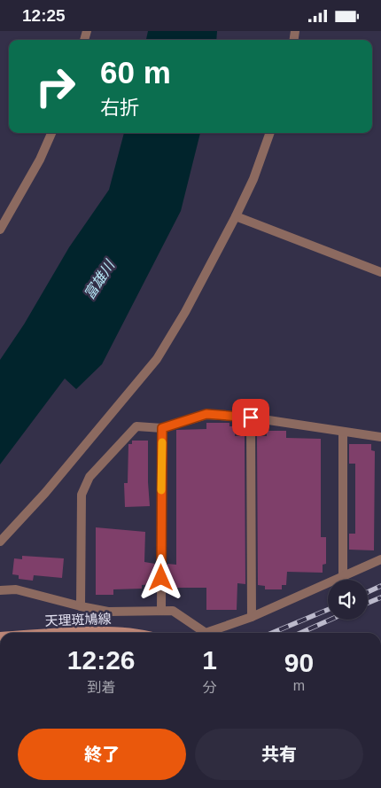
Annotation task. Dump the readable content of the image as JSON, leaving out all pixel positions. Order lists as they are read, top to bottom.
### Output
{
  "streets": {
    "main road": ["天理斑鳩線"]
  },
  "water": ["富雄川"],
  "page": {
    "status": "12:25",
    "turn": ["60 m", "右折"],
    "eta": [
      "12:26",
      "到着",
      "1",
      "分",
      "90",
      "m"
    ],
    "buttons": ["終了", "共有"]
  }
}
